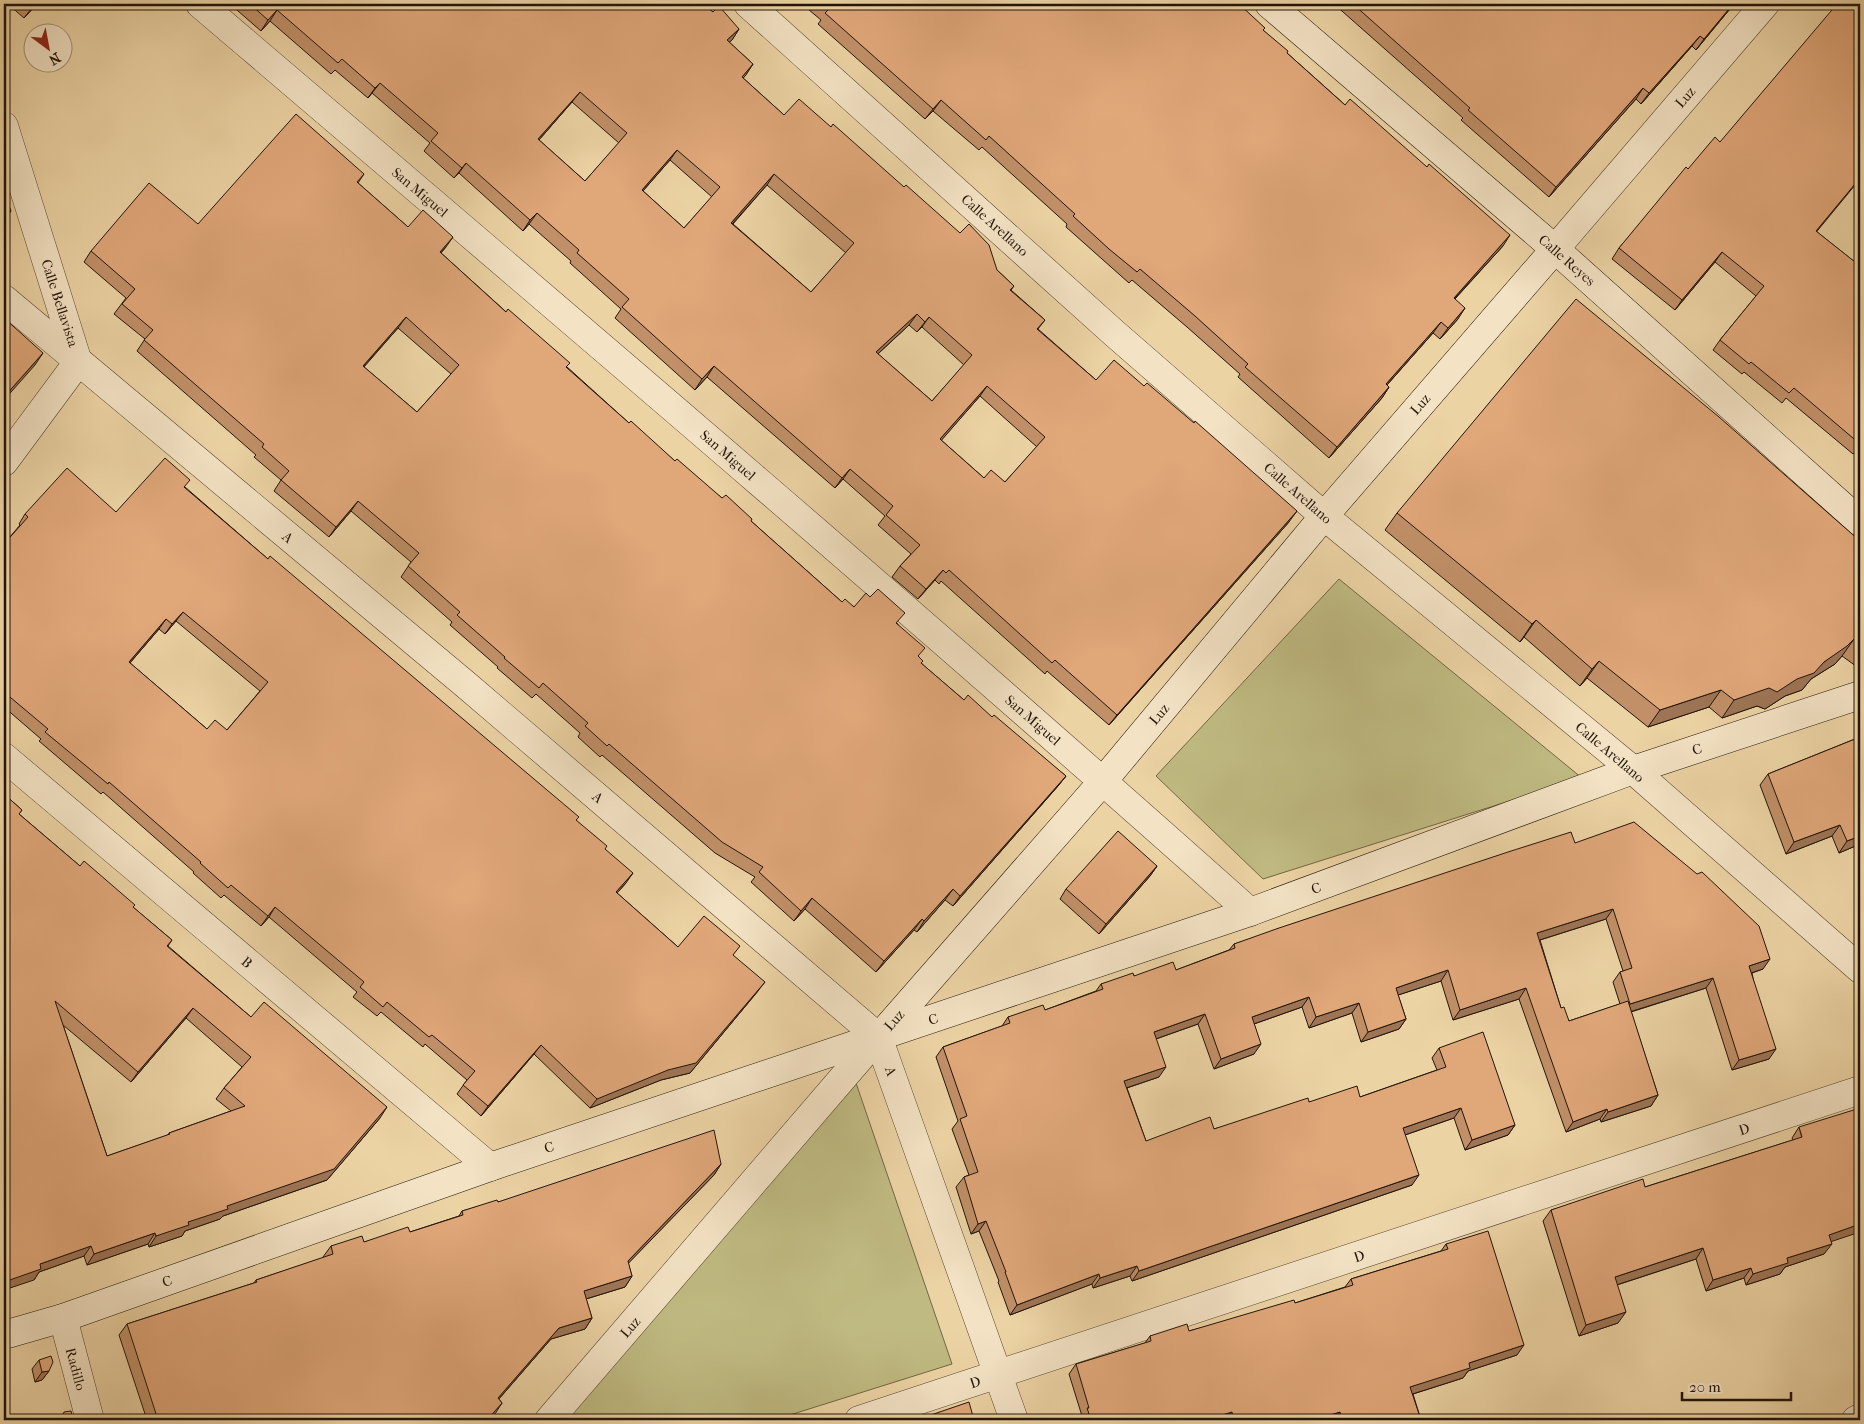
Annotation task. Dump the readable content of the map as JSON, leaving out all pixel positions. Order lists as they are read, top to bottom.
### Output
{
  "streets": {
    "street": [
      "Luz",
      "San Miguel",
      "Calle Arellano",
      "Calle Reyes",
      "Calle Bellavista",
      "A",
      "C",
      "B",
      "D",
      "Radillo"
    ]
  },
  "crossings": [
    ["Luz", "San Miguel"],
    ["Luz", "Calle Arellano"],
    ["Luz", "Calle Reyes"],
    ["Luz", "A"],
    ["Luz", "C"],
    ["San Miguel", "C"],
    ["Calle Arellano", "C"],
    ["Calle Bellavista", "A"],
    ["A", "C"],
    ["A", "D"],
    ["C", "B"],
    ["C", "Radillo"]
  ],
  "scale_bar": "20 m",
  "north": "bottom right"
}
